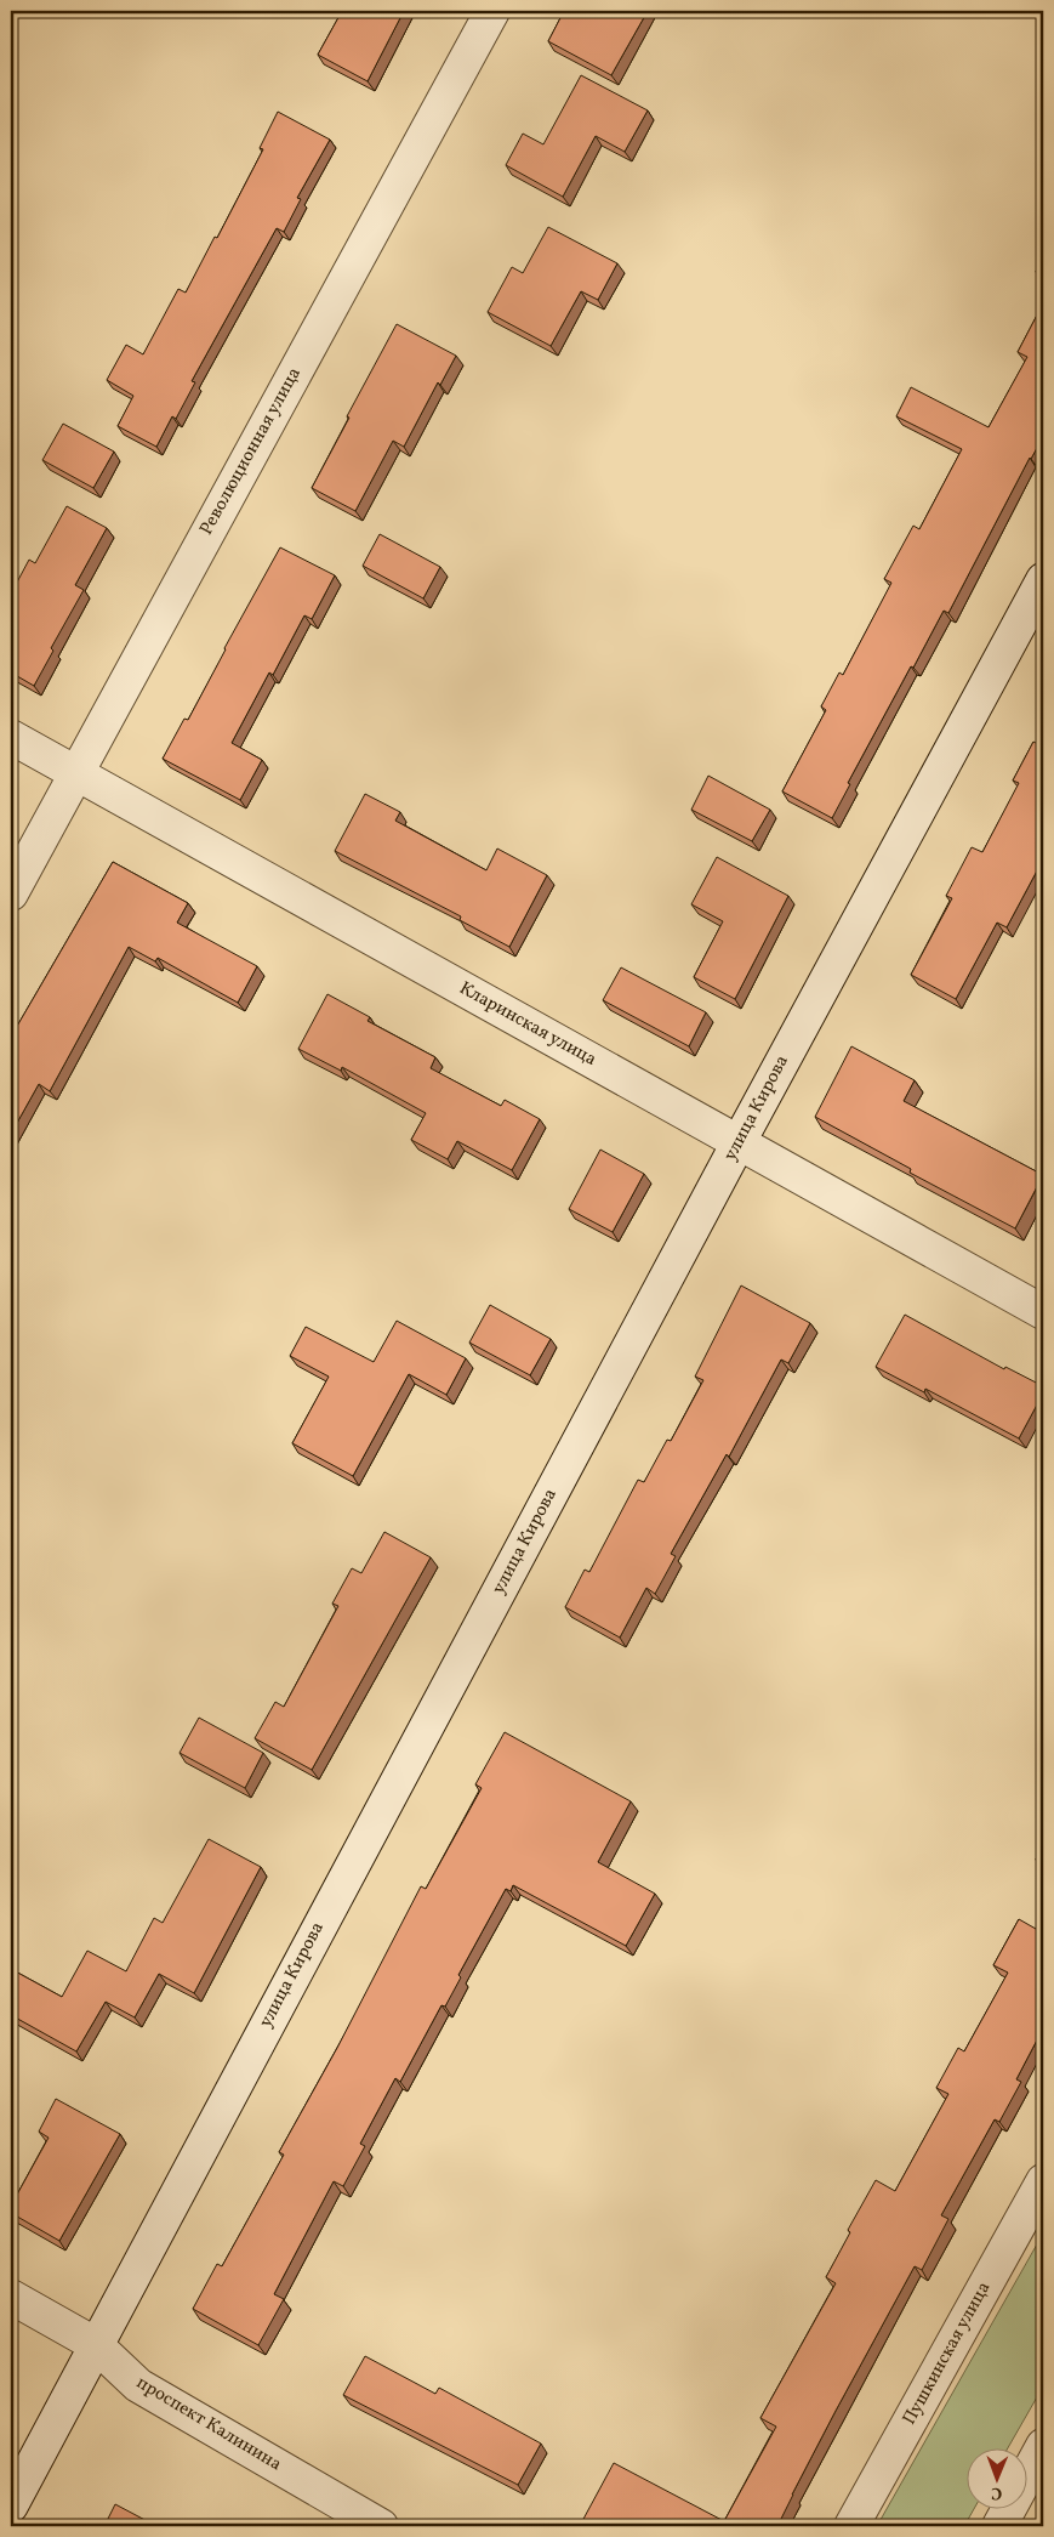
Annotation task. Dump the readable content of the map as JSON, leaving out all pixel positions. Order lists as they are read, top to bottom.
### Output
{
  "streets": {
    "street": [
      "Революционная улица",
      "Кларинская улица",
      "улица Кирова",
      "Пушкинская улица",
      "проспект Калинина"
    ]
  },
  "crossings": [
    ["Революционная улица", "Кларинская улица"],
    ["Кларинская улица", "улица Кирова"],
    ["улица Кирова", "проспект Калинина"]
  ],
  "north": "bottom"
}
